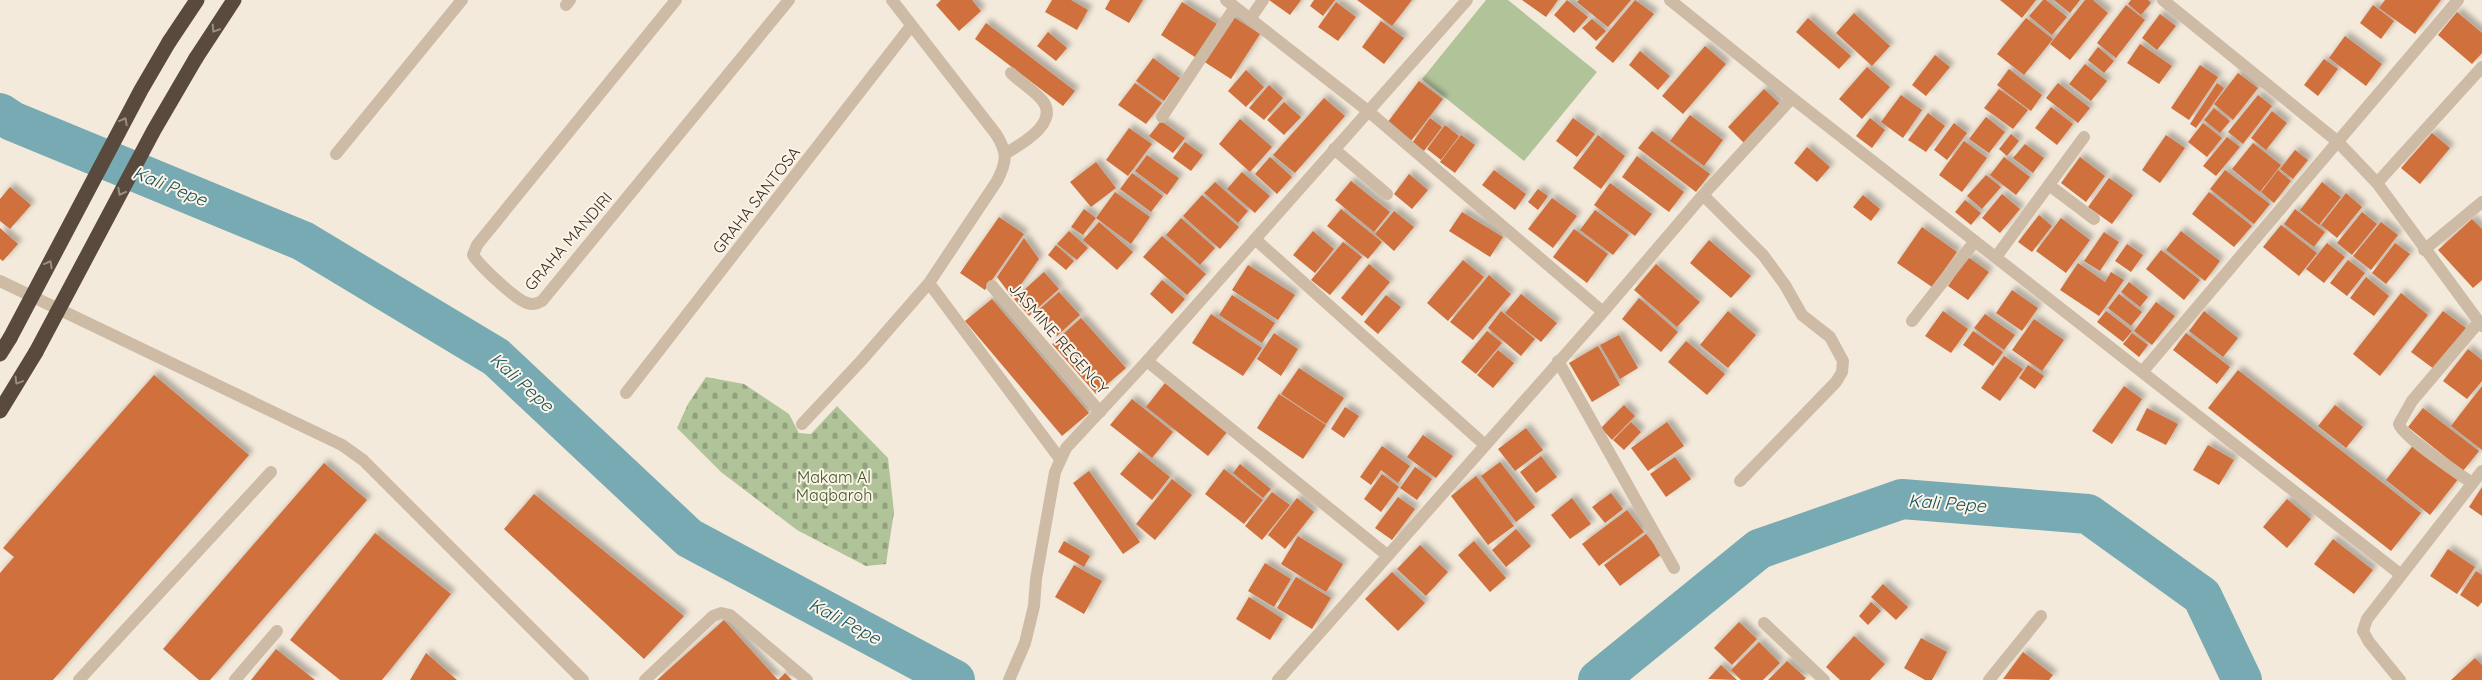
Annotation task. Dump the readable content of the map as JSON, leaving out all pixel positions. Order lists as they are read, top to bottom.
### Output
{
  "streets": {
    "street": ["GRAHA SANTOSA", "GRAHA MANDIRI", "JASMINE REGENCY"]
  },
  "water": ["Kali Pepe"],
  "parks": ["Makam Al Maqbaroh"]
}
